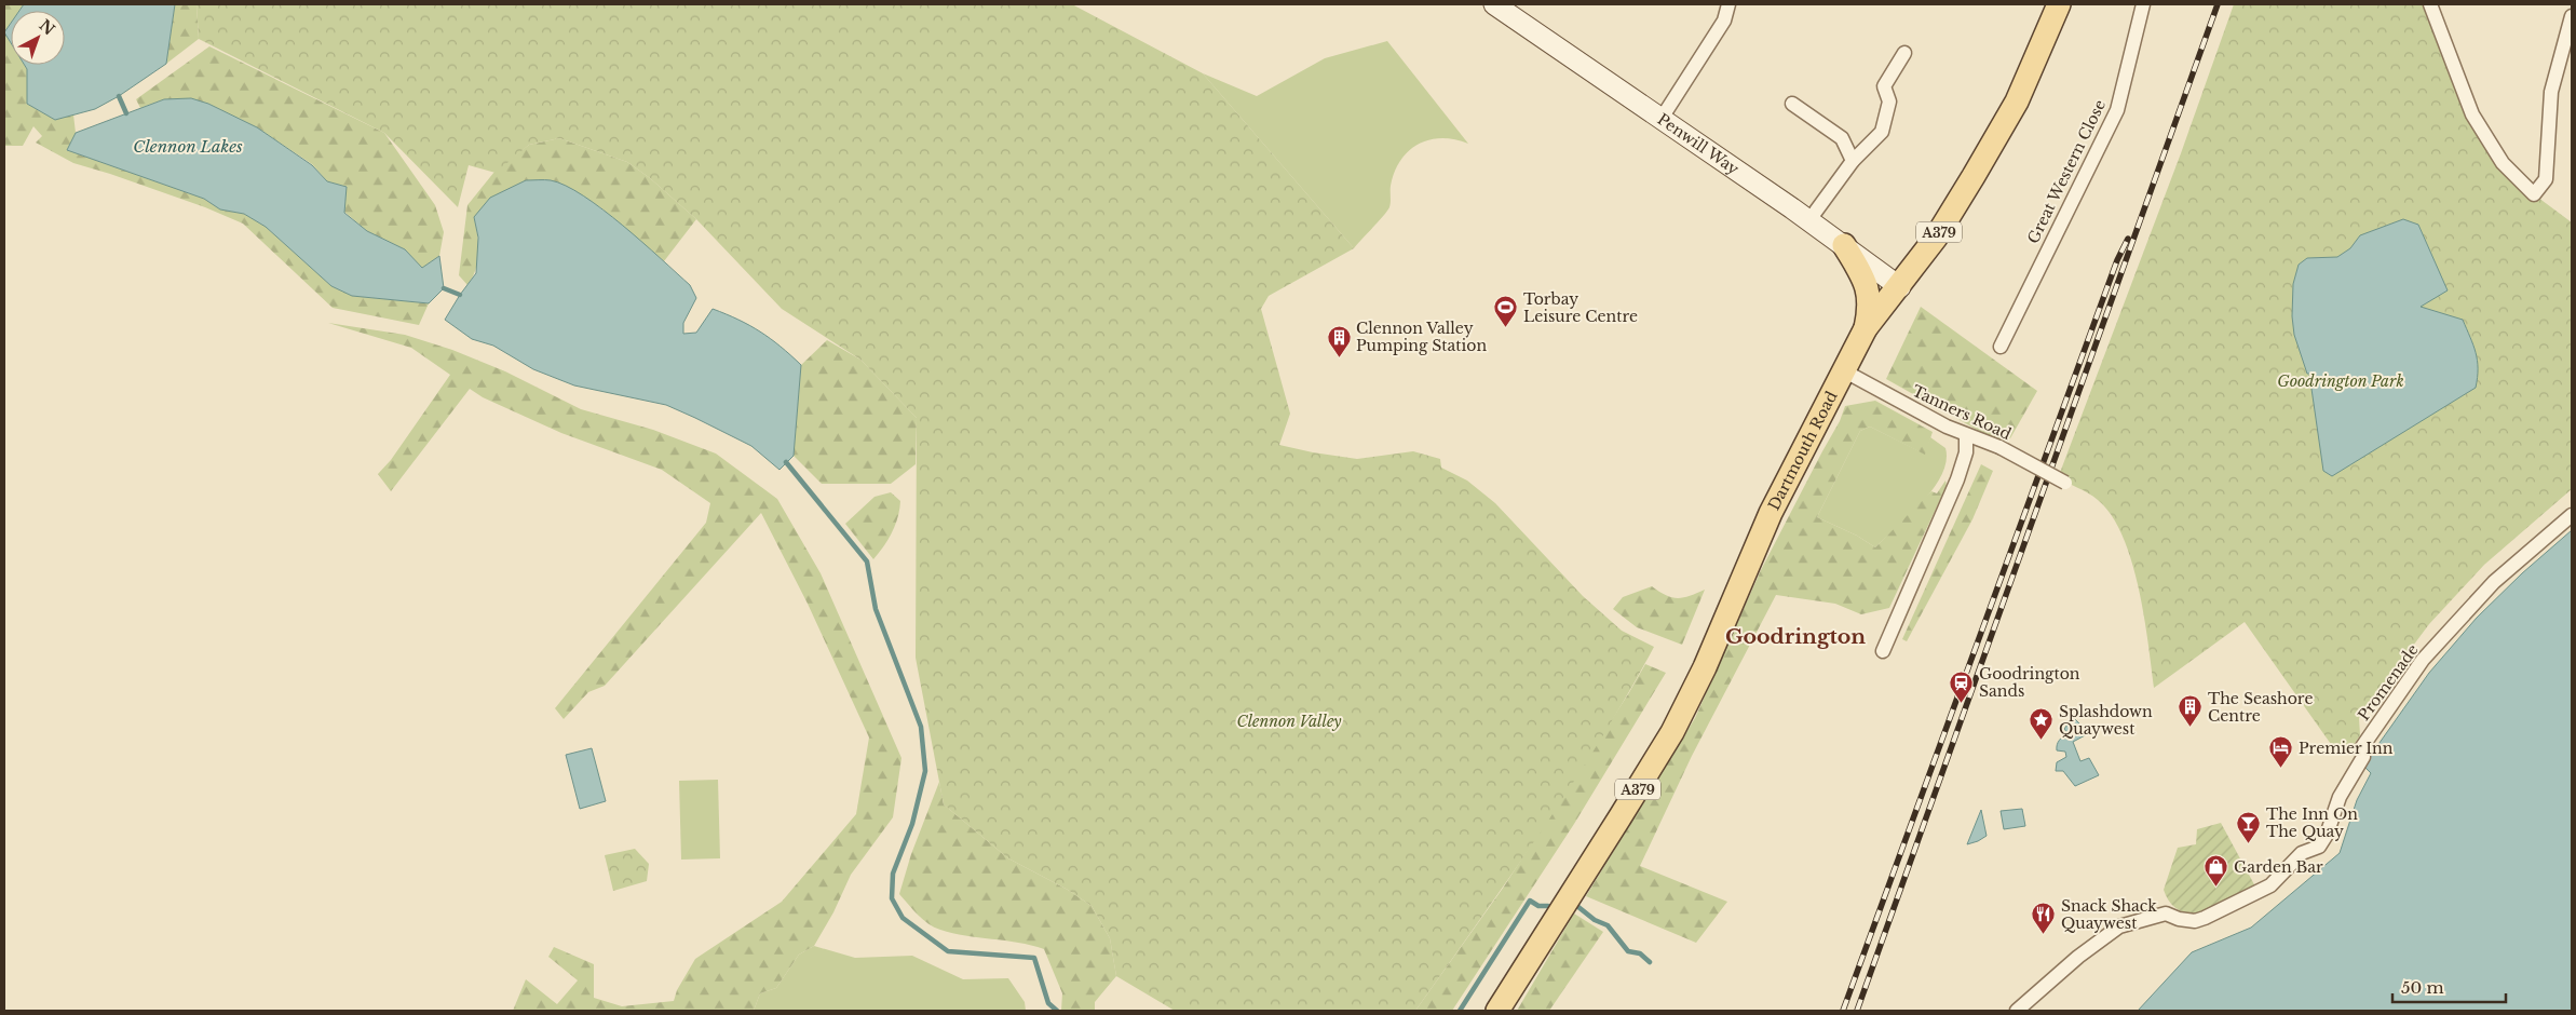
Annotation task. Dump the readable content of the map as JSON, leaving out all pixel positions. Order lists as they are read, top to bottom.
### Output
{
  "streets": {
    "main road": ["A379", "Dartmouth Road"],
    "street": [
      "Penwill Way",
      "Great Western Close",
      "Tanners Road",
      "Promenade"
    ]
  },
  "crossings": [
    ["Penwill Way", "A379"],
    ["Penwill Way", "Dartmouth Road"],
    ["A379", "Dartmouth Road"],
    ["Tanners Road", "Dartmouth Road"]
  ],
  "districts": ["Goodrington"],
  "water": ["Clennon Lakes"],
  "parks": ["Goodrington Park", "Clennon Valley"],
  "places": {
    "sports": ["Torbay Leisure Centre"],
    "building": ["Clennon Valley Pumping Station", "The Seashore Centre"],
    "station": ["Goodrington Sands"],
    "place": ["Splashdown Quaywest"],
    "hotel": ["Premier Inn"],
    "bar": ["The Inn On The Quay"],
    "shop": ["Garden Bar"],
    "restaurant": ["Snack Shack Quaywest"]
  },
  "scale_bar": "50 m",
  "north": "top right"
}
